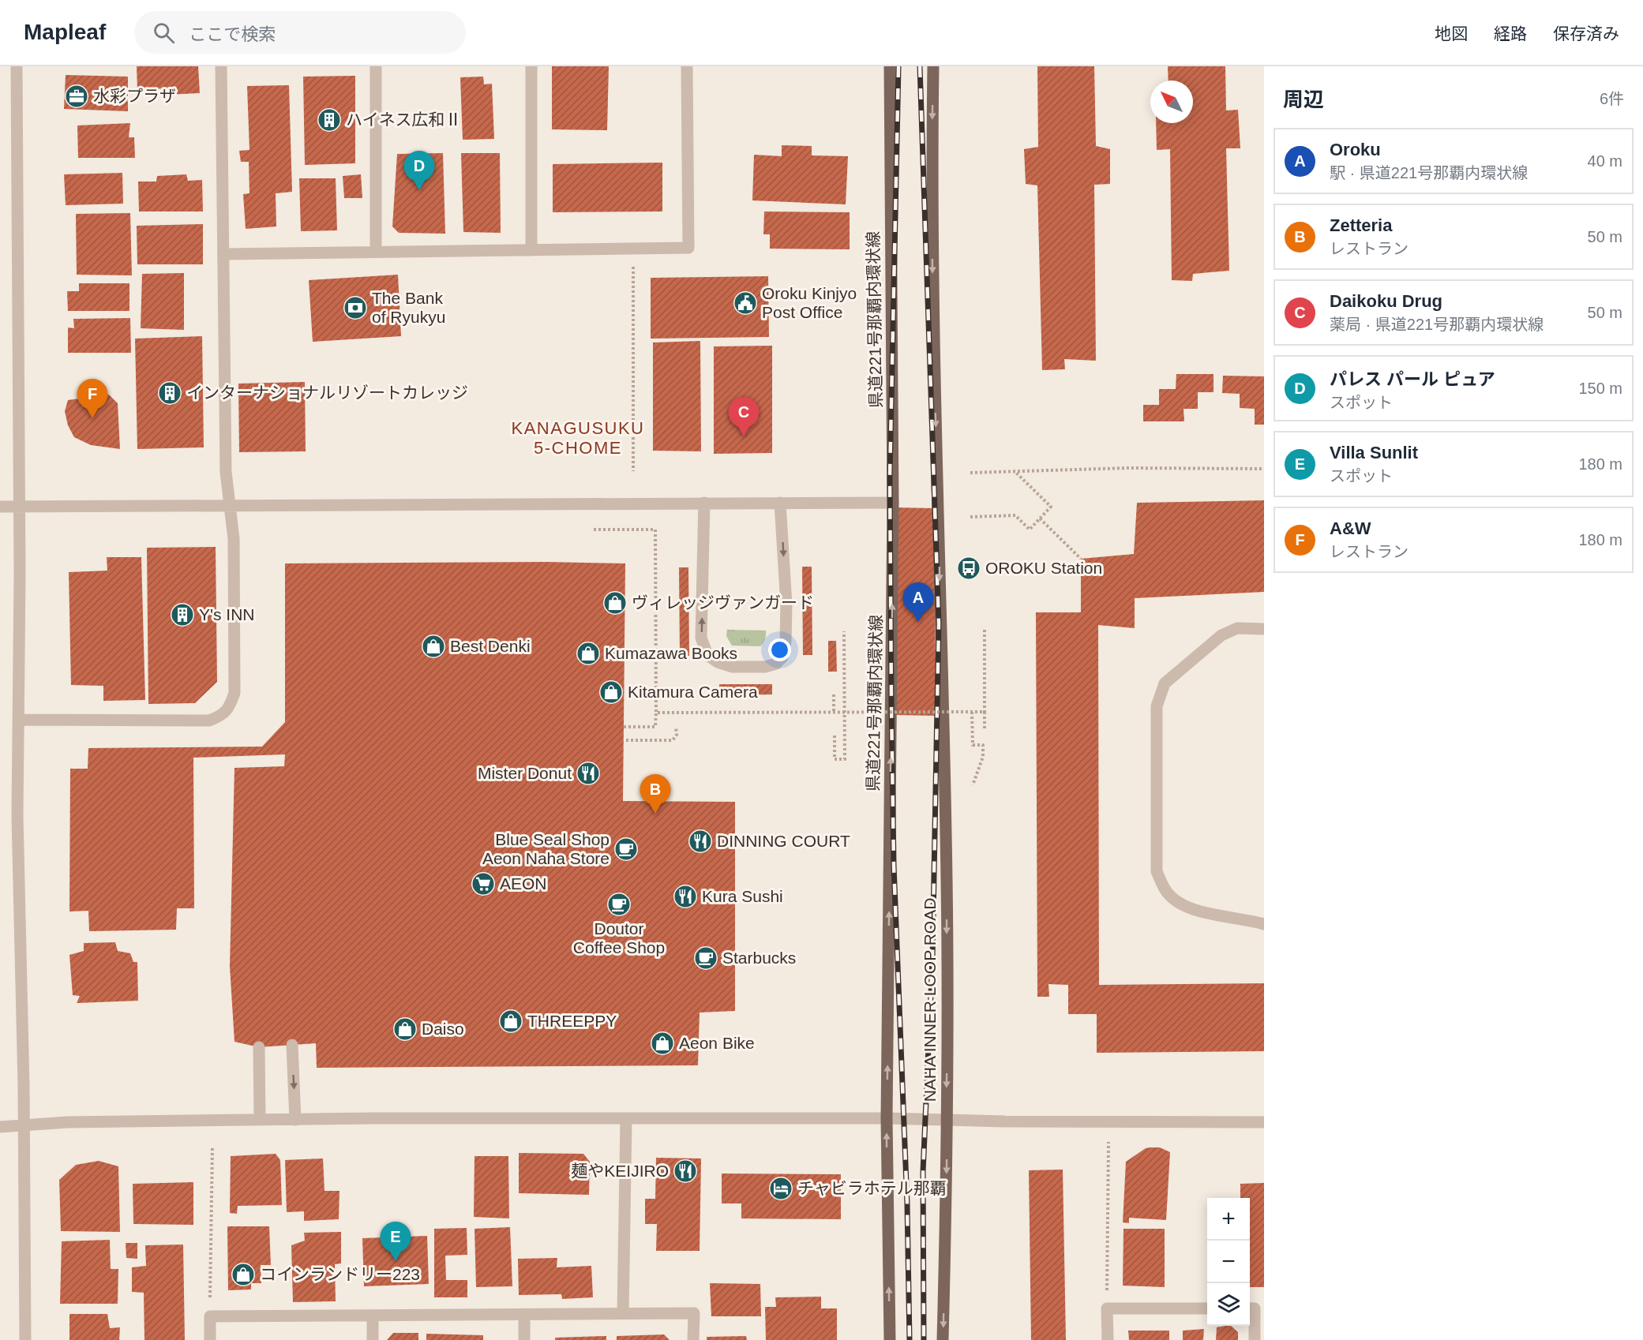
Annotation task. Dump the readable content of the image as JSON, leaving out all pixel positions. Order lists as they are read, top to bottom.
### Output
{
  "streets": {
    "main road": ["県道221号那覇内環状線", "NAHA INNER LOOP ROAD"]
  },
  "one_way": ["県道221号那覇内環状線", "NAHA INNER LOOP ROAD"],
  "districts": ["KANAGUSUKU 5-CHOME"],
  "places": {
    "office": ["水彩プラザ"],
    "building": ["ハイネス広和Ⅱ", "インターナショナルリゾートカレッジ", "Y's INN"],
    "public building": ["Oroku Kinjyo Post Office"],
    "bank": ["The Bank of Ryukyu"],
    "bus stop": ["OROKU Station"],
    "shop": [
      "ヴィレッジヴァンガード",
      "Best Denki",
      "Kumazawa Books",
      "Kitamura Camera",
      "THREEPPY",
      "Daiso",
      "Aeon Bike",
      "コインランドリー223"
    ],
    "restaurant": [
      "Mister Donut",
      "DINNING COURT",
      "Kura Sushi",
      "麺やKEIJIRO"
    ],
    "cafe": ["Blue Seal Shop Aeon Naha Store", "Doutor Coffee Shop", "Starbucks"],
    "supermarket": ["AEON"],
    "hotel": ["チャビラホテル那覇"]
  },
  "north": "top left",
  "page": {
    "header": "Mapleaf",
    "search": "ここで検索",
    "nav": ["地図", "経路", "保存済み"],
    "heading": ["周辺", "6件"],
    "list": [
      {
        "mark": "A",
        "name": "Oroku",
        "note": "駅 · 県道221号那覇内環状線",
        "value": "40 m"
      },
      {
        "mark": "B",
        "name": "Zetteria",
        "note": "レストラン",
        "value": "50 m"
      },
      {
        "mark": "C",
        "name": "Daikoku Drug",
        "note": "薬局 · 県道221号那覇内環状線",
        "value": "50 m"
      },
      {
        "mark": "D",
        "name": "パレス パール ピュア",
        "note": "スポット",
        "value": "150 m"
      },
      {
        "mark": "E",
        "name": "Villa Sunlit",
        "note": "スポット",
        "value": "180 m"
      },
      {
        "mark": "F",
        "name": "A&W",
        "note": "レストラン",
        "value": "180 m"
      }
    ],
    "pins": [
      "D",
      "F",
      "C",
      "A",
      "B",
      "E"
    ],
    "map_buttons": ["+", "−"]
  }
}
